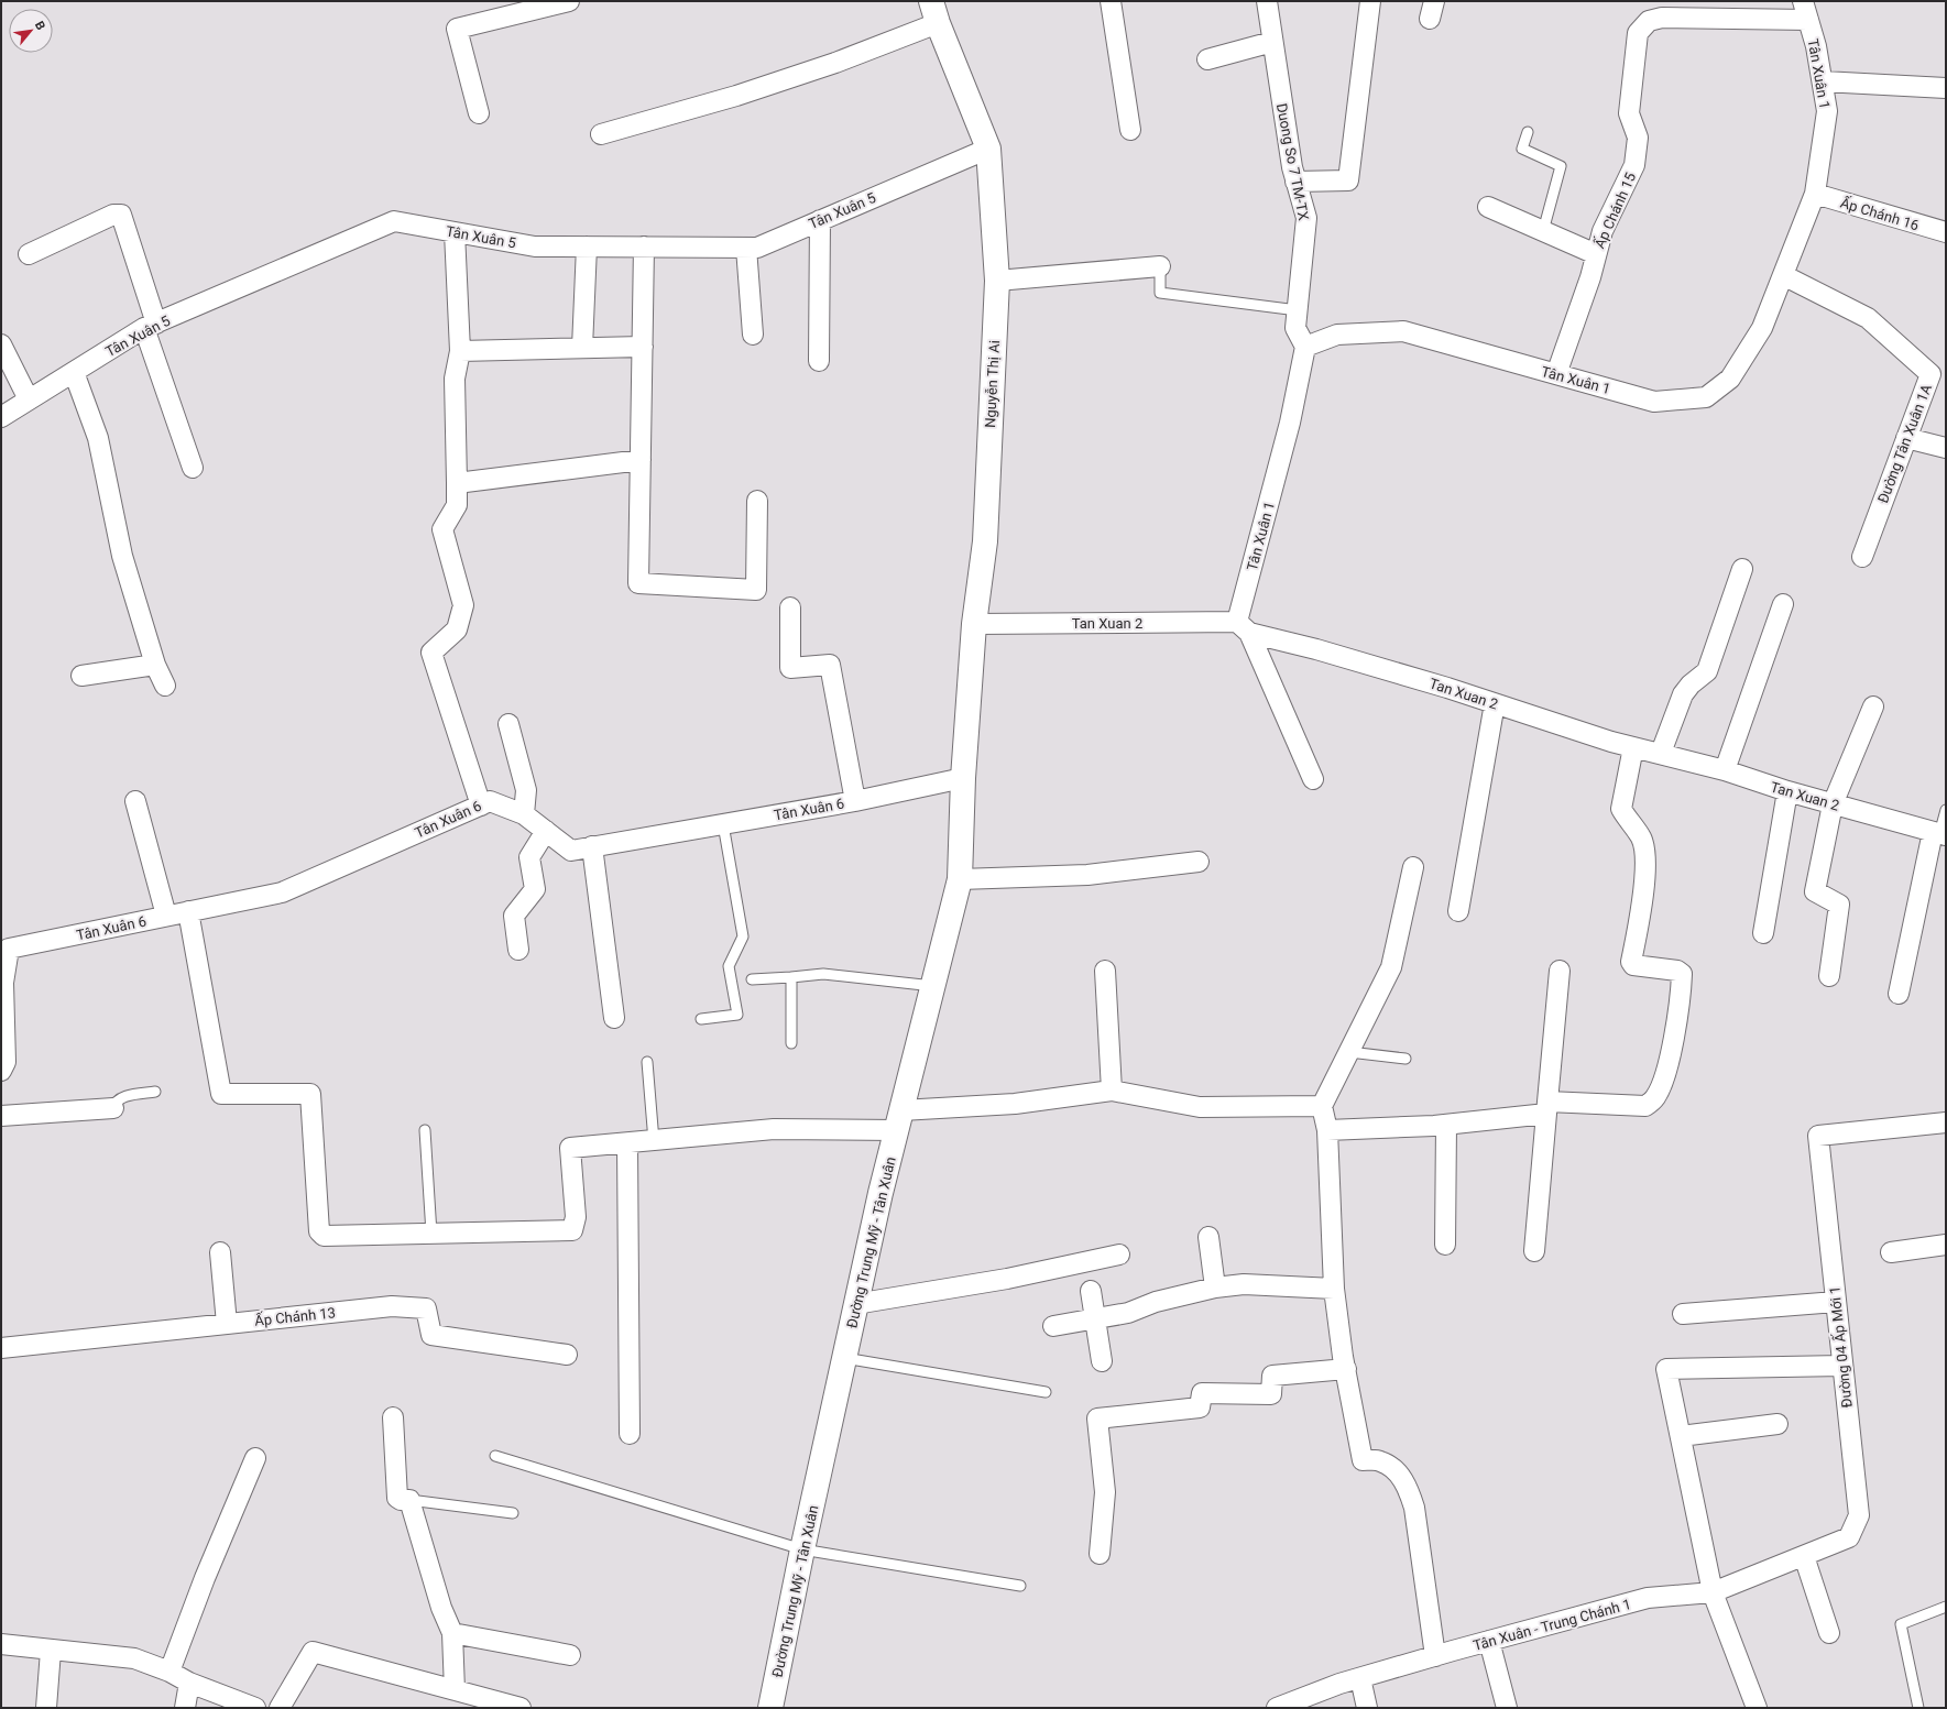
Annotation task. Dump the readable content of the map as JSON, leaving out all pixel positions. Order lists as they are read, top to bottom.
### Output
{
  "streets": {
    "street": [
      "Tân Xuân 1",
      "Duong So 7 TM-TX",
      "Tân Xuân 5",
      "Ấp Chánh 15",
      "Ấp Chánh 16",
      "Nguyễn Thị Ai",
      "Đường Tân Xuân 1A",
      "Tan Xuan 2",
      "Tân Xuân 6",
      "Đường Trung Mỹ - Tân Xuân",
      "Ấp Chánh 13",
      "Đường 04 Ấp Mới 1",
      "Tân Xuân - Trung Chánh 1"
    ]
  },
  "crossings": [
    ["Tân Xuân 1", "Duong So 7 TM-TX"],
    ["Tân Xuân 1", "Ấp Chánh 15"],
    ["Tân Xuân 1", "Ấp Chánh 16"],
    ["Tân Xuân 1", "Đường Tân Xuân 1A"],
    ["Tân Xuân 1", "Tan Xuan 2"],
    ["Tân Xuân 5", "Nguyễn Thị Ai"],
    ["Nguyễn Thị Ai", "Tan Xuan 2"],
    ["Nguyễn Thị Ai", "Tân Xuân 6"],
    ["Nguyễn Thị Ai", "Đường Trung Mỹ - Tân Xuân"],
    ["Tân Xuân 6", "Đường Trung Mỹ - Tân Xuân"],
    ["Đường 04 Ấp Mới 1", "Tân Xuân - Trung Chánh 1"]
  ],
  "north": "top right"
}
